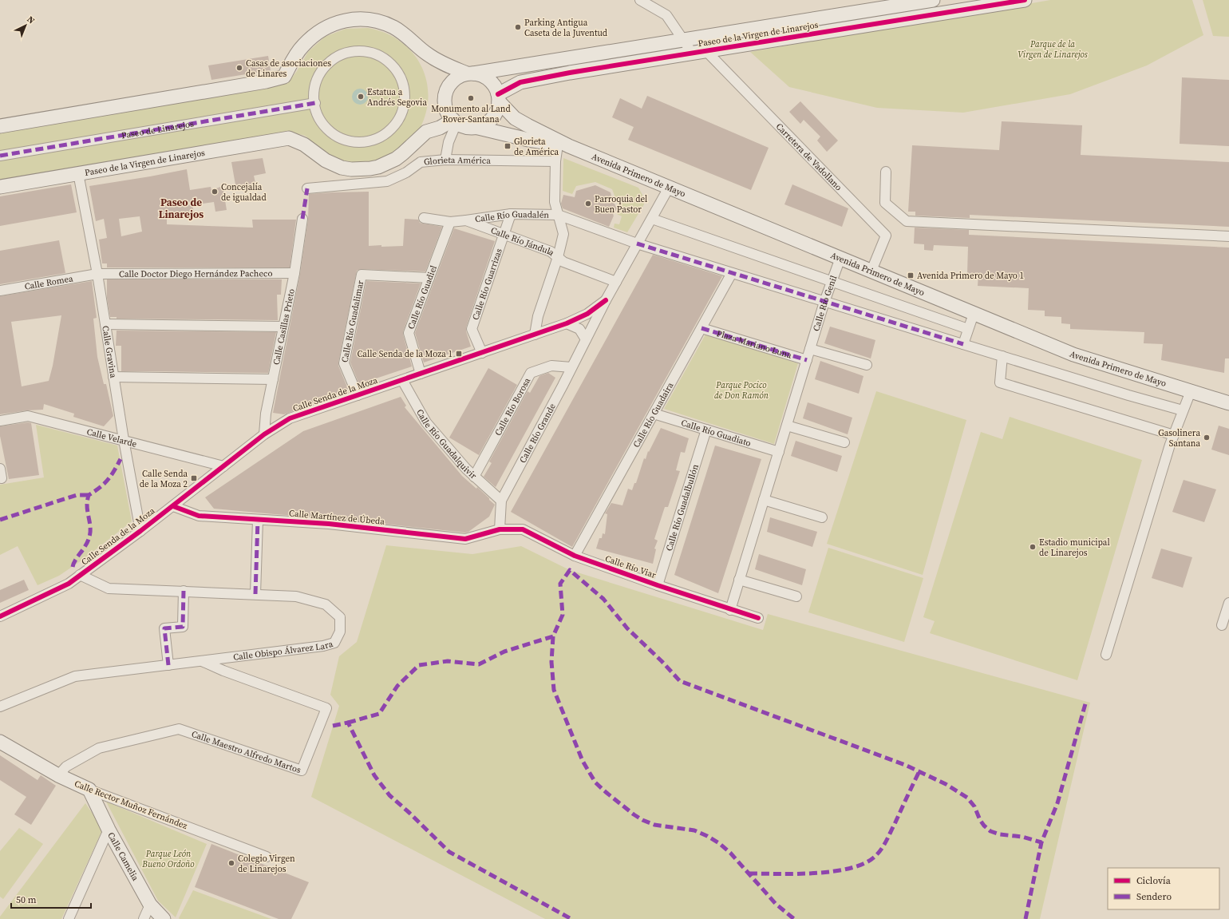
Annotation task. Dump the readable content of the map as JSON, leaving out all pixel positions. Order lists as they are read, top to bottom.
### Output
{
  "streets": {
    "main road": [
      "Paseo de la Virgen de Linarejos",
      "Avenida Primero de Mayo",
      "Calle Rector Muñoz Fernández",
      "Calle Camelia"
    ],
    "street": [
      "Paseo de Linarejos",
      "Carretera de Vadollano",
      "Glorieta América",
      "Calle Río Guadalén",
      "Calle Río Jándula",
      "Calle Doctor Diego Hernández Pacheco",
      "Calle Romea",
      "Calle Río Guarrizas",
      "Calle Río Guadiel",
      "Calle Río Genil",
      "Calle Río Guadalimar",
      "Calle Casillas Prieto",
      "Plaza Mariano Luna",
      "Calle Gravina",
      "Calle Senda de la Moza",
      "Calle Río Borosa",
      "Calle Río Guadaira",
      "Calle Río Grande",
      "Calle Río Guadiato",
      "Calle Velarde",
      "Calle Río Guadalquivir",
      "Calle Río Guadalbullón",
      "Calle Martínez de Úbeda",
      "Calle Río Viar",
      "Calle Obispo Álvarez Lara",
      "Calle Maestro Alfredo Martos"
    ]
  },
  "crossings": [
    ["Paseo de la Virgen de Linarejos", "Carretera de Vadollano"],
    ["Paseo de la Virgen de Linarejos", "Calle Gravina"],
    ["Carretera de Vadollano", "Avenida Primero de Mayo"],
    ["Glorieta América", "Calle Río Guadalén"],
    ["Avenida Primero de Mayo", "Calle Río Guadalén"],
    ["Avenida Primero de Mayo", "Calle Río Genil"],
    ["Avenida Primero de Mayo", "Calle Río Grande"],
    ["Calle Río Guadalén", "Calle Río Jándula"],
    ["Calle Río Guadalén", "Calle Río Guarrizas"],
    ["Calle Río Guadalén", "Calle Senda de la Moza"],
    ["Calle Río Guadalén", "Calle Río Grande"],
    ["Calle Río Jándula", "Calle Río Guarrizas"],
    ["Calle Río Jándula", "Calle Río Guadiel"],
    ["Calle Río Jándula", "Calle Río Grande"],
    ["Calle Doctor Diego Hernández Pacheco", "Calle Romea"],
    ["Calle Doctor Diego Hernández Pacheco", "Calle Casillas Prieto"],
    ["Calle Doctor Diego Hernández Pacheco", "Calle Gravina"],
    ["Calle Romea", "Calle Gravina"],
    ["Calle Río Guarrizas", "Calle Senda de la Moza"],
    ["Calle Río Guadiel", "Calle Río Guadalimar"],
    ["Calle Río Guadiel", "Calle Senda de la Moza"],
    ["Calle Río Genil", "Plaza Mariano Luna"],
    ["Calle Río Genil", "Calle Río Guadiato"],
    ["Calle Río Genil", "Calle Río Viar"],
    ["Calle Río Guadalimar", "Calle Senda de la Moza"],
    ["Calle Casillas Prieto", "Calle Senda de la Moza"],
    ["Plaza Mariano Luna", "Calle Río Guadaira"],
    ["Calle Gravina", "Calle Senda de la Moza"],
    ["Calle Gravina", "Calle Velarde"],
    ["Calle Senda de la Moza", "Calle Río Grande"],
    ["Calle Senda de la Moza", "Calle Velarde"],
    ["Calle Senda de la Moza", "Calle Río Guadalquivir"],
    ["Calle Senda de la Moza", "Calle Martínez de Úbeda"],
    ["Calle Senda de la Moza", "Calle Obispo Álvarez Lara"],
    ["Calle Río Borosa", "Calle Río Grande"],
    ["Calle Río Borosa", "Calle Río Guadalquivir"],
    ["Calle Río Guadaira", "Calle Río Guadiato"],
    ["Calle Río Guadaira", "Calle Río Viar"],
    ["Calle Río Grande", "Calle Río Guadalquivir"],
    ["Calle Río Grande", "Calle Martínez de Úbeda"],
    ["Calle Río Grande", "Calle Río Viar"],
    ["Calle Río Guadiato", "Calle Río Guadalbullón"],
    ["Calle Río Guadalbullón", "Calle Río Viar"],
    ["Calle Martínez de Úbeda", "Calle Río Viar"],
    ["Calle Obispo Álvarez Lara", "Calle Maestro Alfredo Martos"],
    ["Calle Maestro Alfredo Martos", "Calle Rector Muñoz Fernández"],
    ["Calle Rector Muñoz Fernández", "Calle Camelia"]
  ],
  "districts": ["Paseo de Linarejos"],
  "parks": ["Parque de la Virgen de Linarejos", "Parque Pocico de Don Ramón", "Parque León Bueno Ordoño"],
  "places": {
    "other": [
      "Parking Antigua Caseta de la Juventud",
      "Casas de asociaciones de Linares",
      "Estatua a Andrés Segovia",
      "Monumento al Land Rover-Santana",
      "Concejalía de igualdad",
      "Parroquia del Buen Pastor",
      "Gasolinera Santana",
      "Estadio municipal de Linarejos",
      "Colegio Virgen de Linarejos"
    ],
    "transit": [
      "Glorieta de América",
      "Avenida Primero de Mayo 1",
      "Calle Senda de la Moza 1",
      "Calle Senda de la Moza 2"
    ]
  },
  "legend": ["Ciclovía", "Sendero"],
  "scale_bar": "50 m",
  "north": "top right"
}
